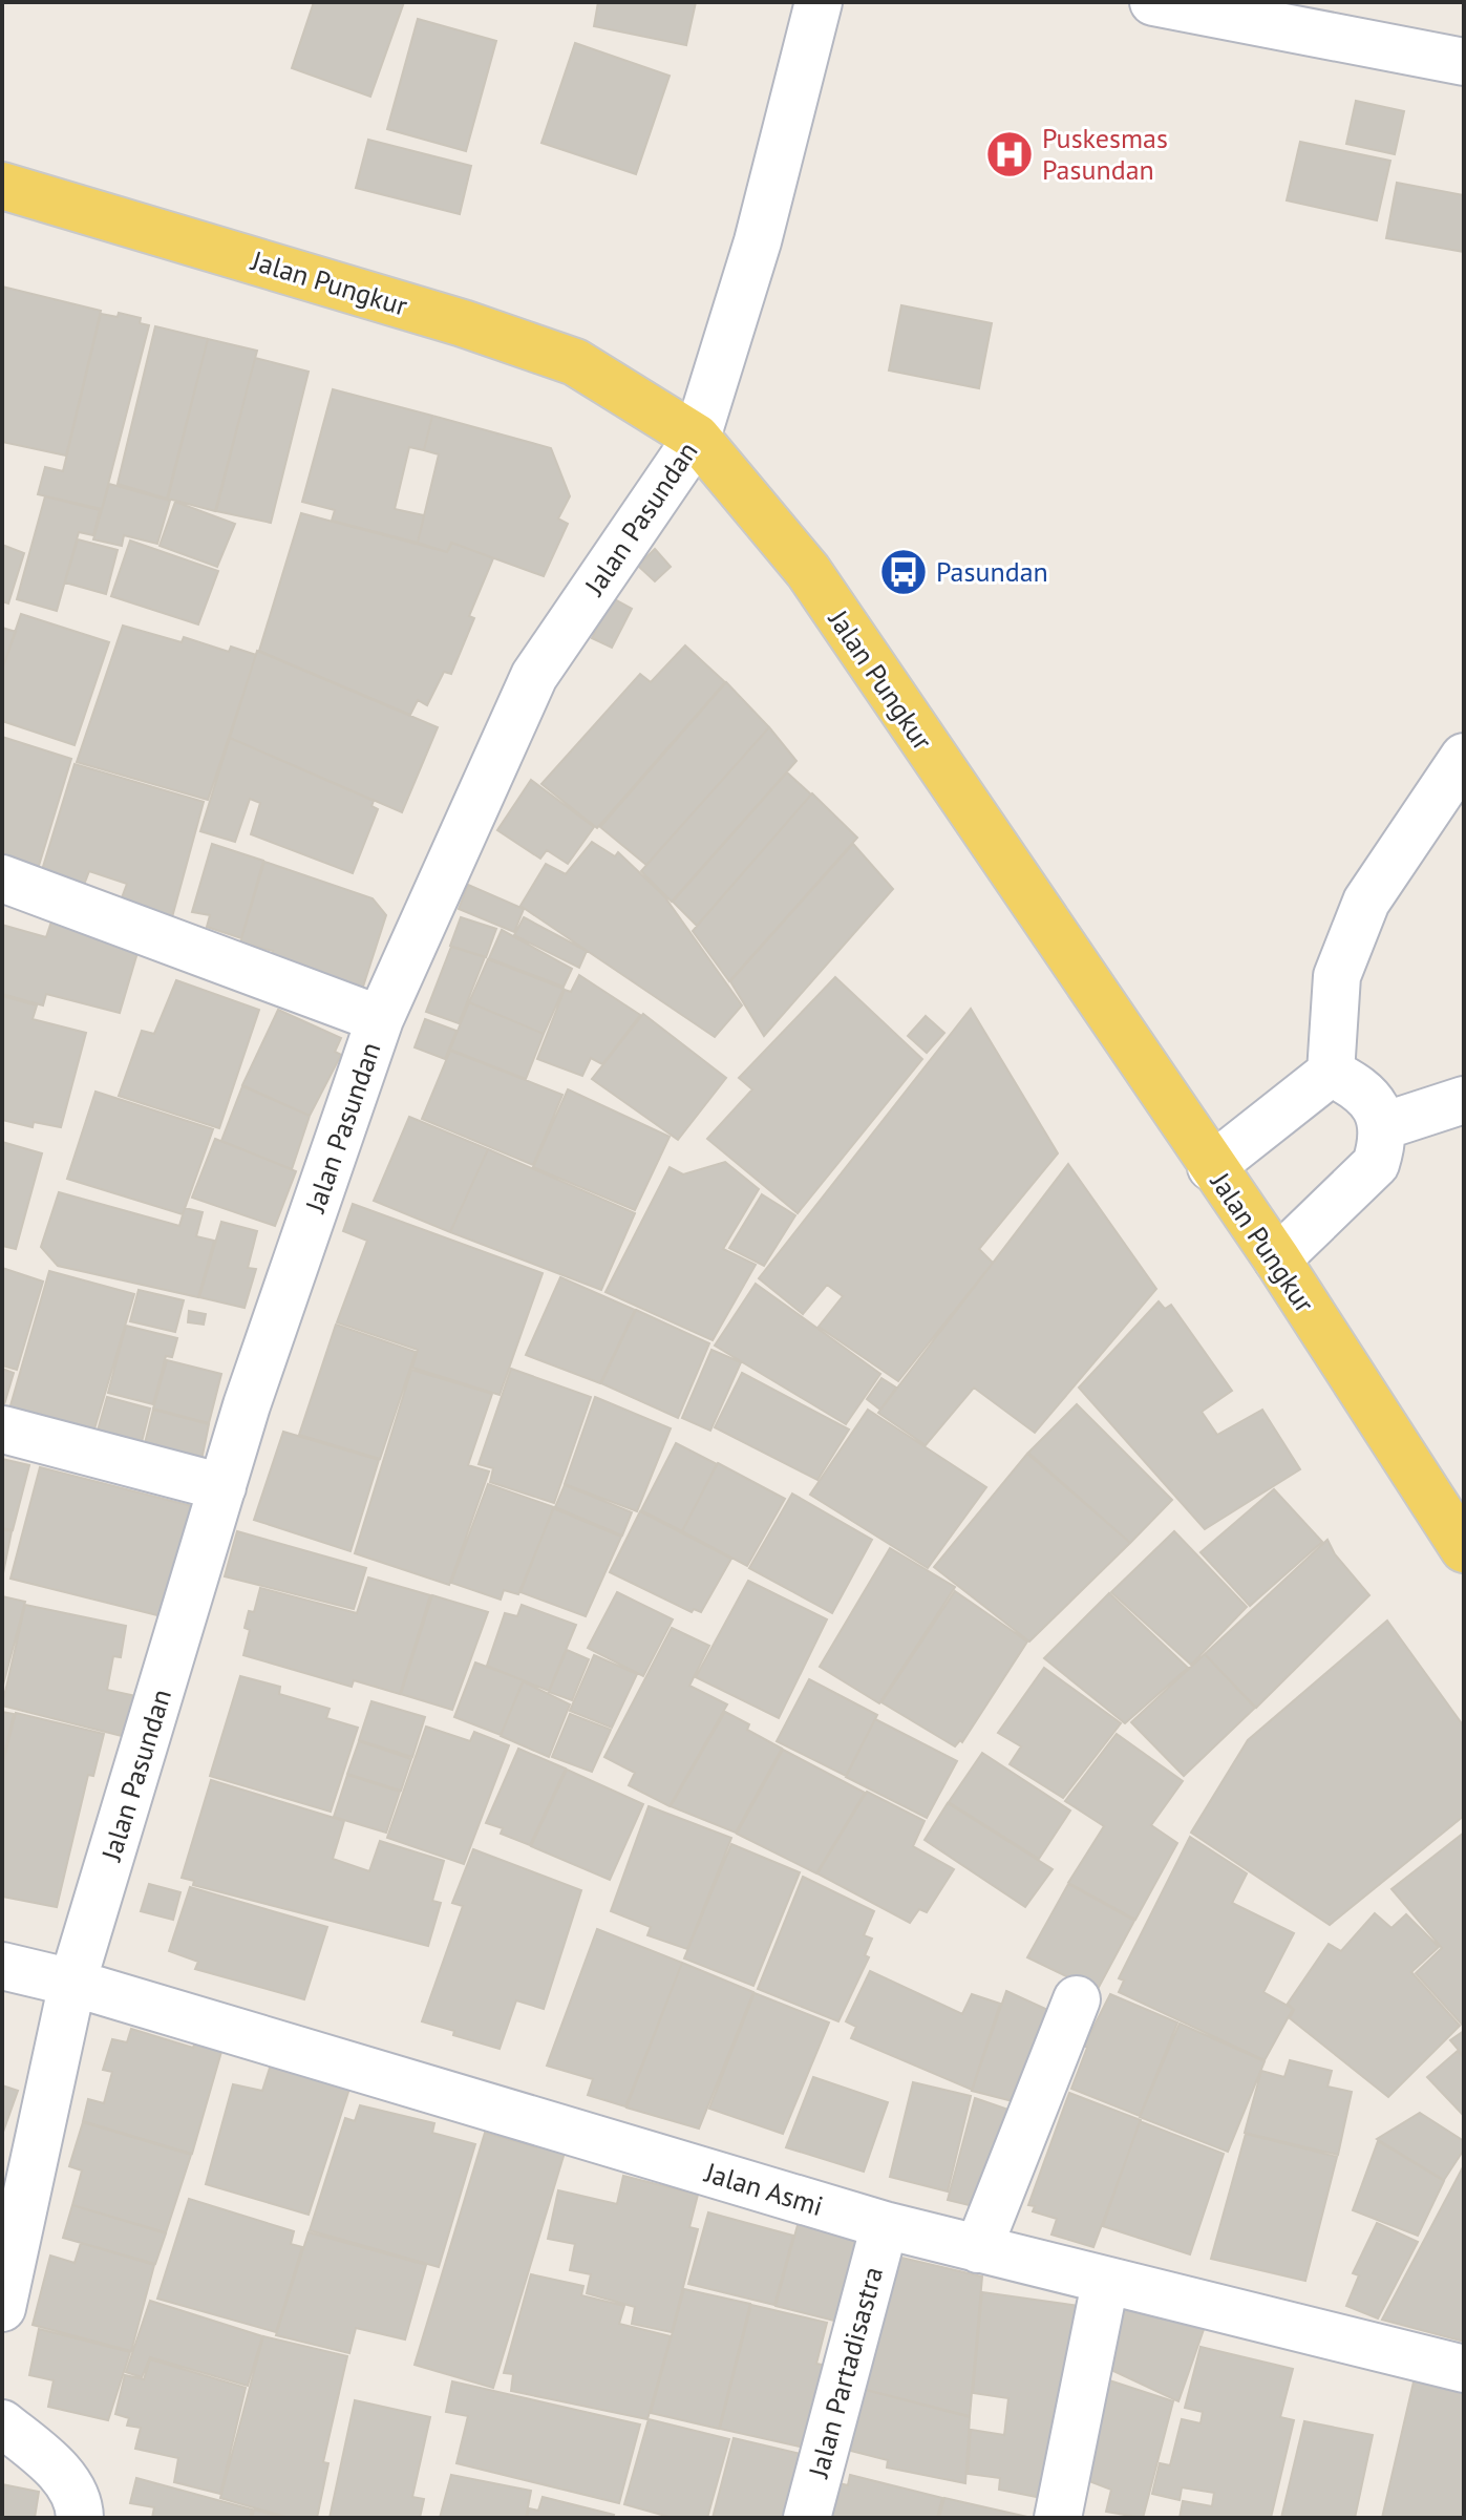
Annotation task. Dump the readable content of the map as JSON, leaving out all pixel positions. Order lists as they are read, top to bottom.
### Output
{
  "streets": {
    "main road": ["Jalan Pungkur"],
    "street": ["Jalan Pasundan", "Jalan Asmi", "Jalan Partadisastra"]
  },
  "crossings": [
    ["Jalan Pungkur", "Jalan Pasundan"],
    ["Jalan Pasundan", "Jalan Asmi"],
    ["Jalan Asmi", "Jalan Partadisastra"]
  ],
  "places": {
    "hospital": ["Puskesmas Pasundan"],
    "bus stop": ["Pasundan"]
  }
}
